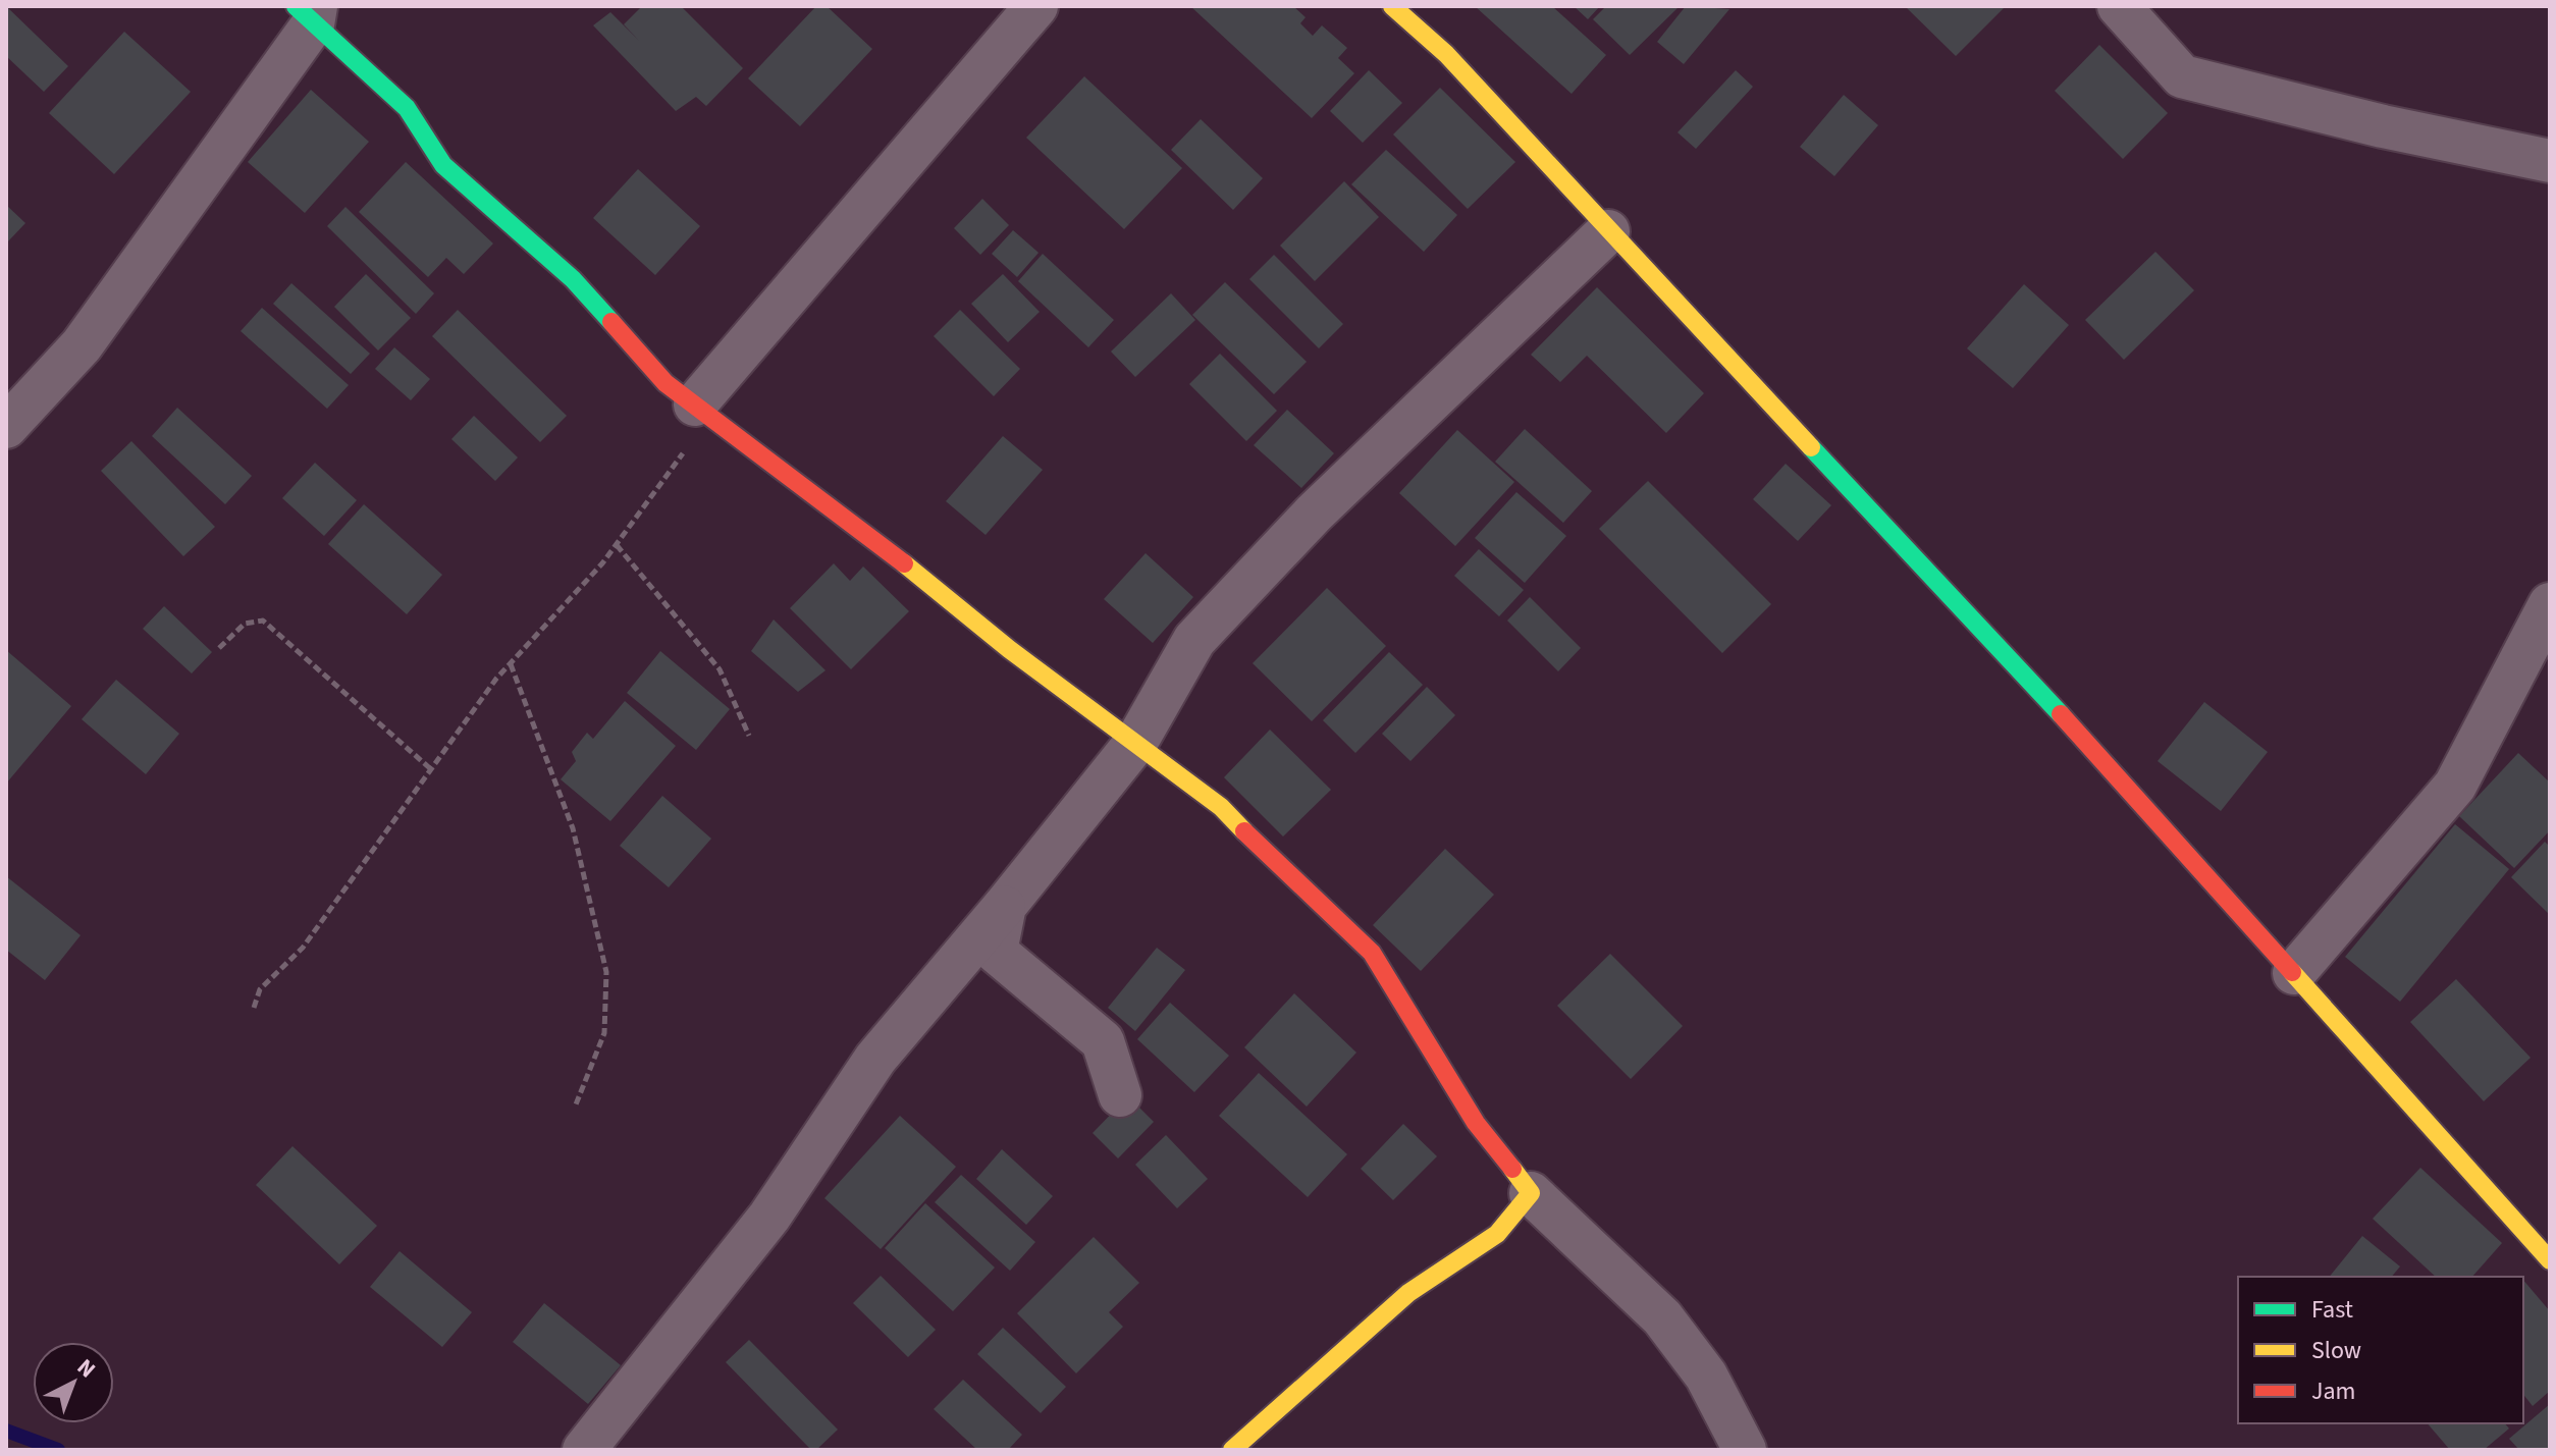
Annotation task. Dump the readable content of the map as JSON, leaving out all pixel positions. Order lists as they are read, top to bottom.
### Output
{
  "legend": ["Fast", "Slow", "Jam"],
  "north": "top right"
}
